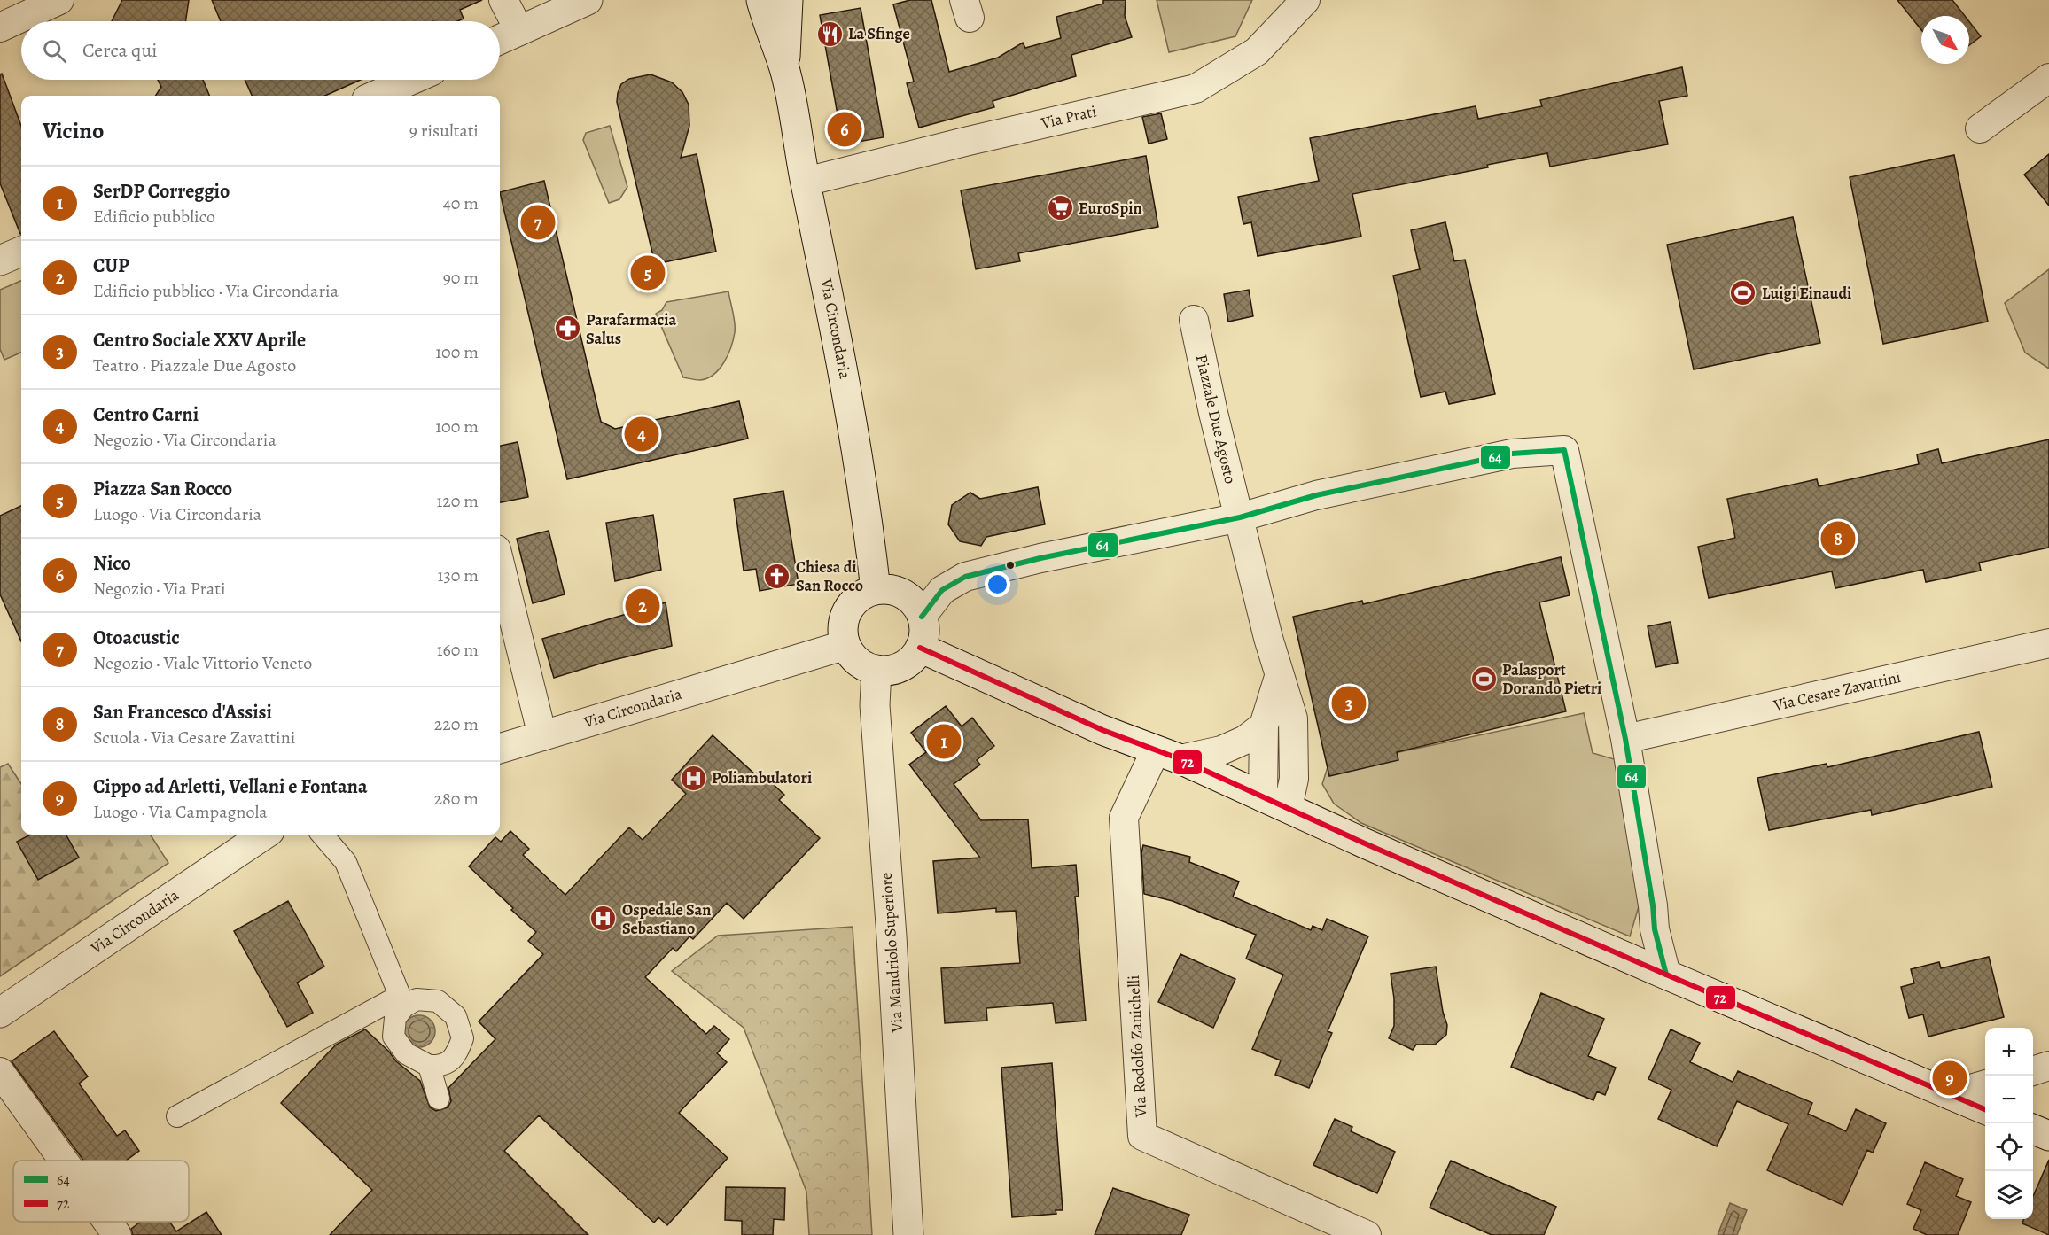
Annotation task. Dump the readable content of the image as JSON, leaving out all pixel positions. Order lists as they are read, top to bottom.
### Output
{
  "streets": {
    "main road": ["Via Circondaria", "Via Mandriolo Superiore"],
    "street": [
      "Via Prati",
      "Piazzale Due Agosto",
      "Via Cesare Zavattini",
      "Via Rodolfo Zanichelli"
    ]
  },
  "crossings": [
    ["Via Prati", "Via Circondaria"],
    ["Via Circondaria", "Via Mandriolo Superiore"]
  ],
  "places": {
    "restaurant": ["La Sfinge"],
    "supermarket": ["EuroSpin"],
    "sports": ["Luigi Einaudi", "Palasport Dorando Pietri"],
    "pharmacy": ["Parafarmacia Salus"],
    "church": ["Chiesa di San Rocco"],
    "hospital": ["Poliambulatori", "Ospedale San Sebastiano"]
  },
  "lines": ["transit line 64", "transit line 72"],
  "legend": ["64", "72"],
  "north": "bottom right",
  "page": {
    "search": "Cerca qui",
    "heading": ["Vicino", "9 risultati"],
    "pins": [
      "6",
      "7",
      "5",
      "4",
      "8",
      "2",
      "3",
      "1",
      "9"
    ],
    "list": [
      {
        "mark": "1",
        "name": "SerDP Correggio",
        "note": "Edificio pubblico",
        "value": "40 m"
      },
      {
        "mark": "2",
        "name": "CUP",
        "note": "Edificio pubblico · Via Circondaria",
        "value": "90 m"
      },
      {
        "mark": "3",
        "name": "Centro Sociale XXV Aprile",
        "note": "Teatro · Piazzale Due Agosto",
        "value": "100 m"
      },
      {
        "mark": "4",
        "name": "Centro Carni",
        "note": "Negozio · Via Circondaria",
        "value": "100 m"
      },
      {
        "mark": "5",
        "name": "Piazza San Rocco",
        "note": "Luogo · Via Circondaria",
        "value": "120 m"
      },
      {
        "mark": "6",
        "name": "Nico",
        "note": "Negozio · Via Prati",
        "value": "130 m"
      },
      {
        "mark": "7",
        "name": "Otoacustic",
        "note": "Negozio · Viale Vittorio Veneto",
        "value": "160 m"
      },
      {
        "mark": "8",
        "name": "San Francesco d'Assisi",
        "note": "Scuola · Via Cesare Zavattini",
        "value": "220 m"
      },
      {
        "mark": "9",
        "name": "Cippo ad Arletti, Vellani e Fontana",
        "note": "Luogo · Via Campagnola",
        "value": "280 m"
      }
    ],
    "map_buttons": ["+", "−"]
  }
}
